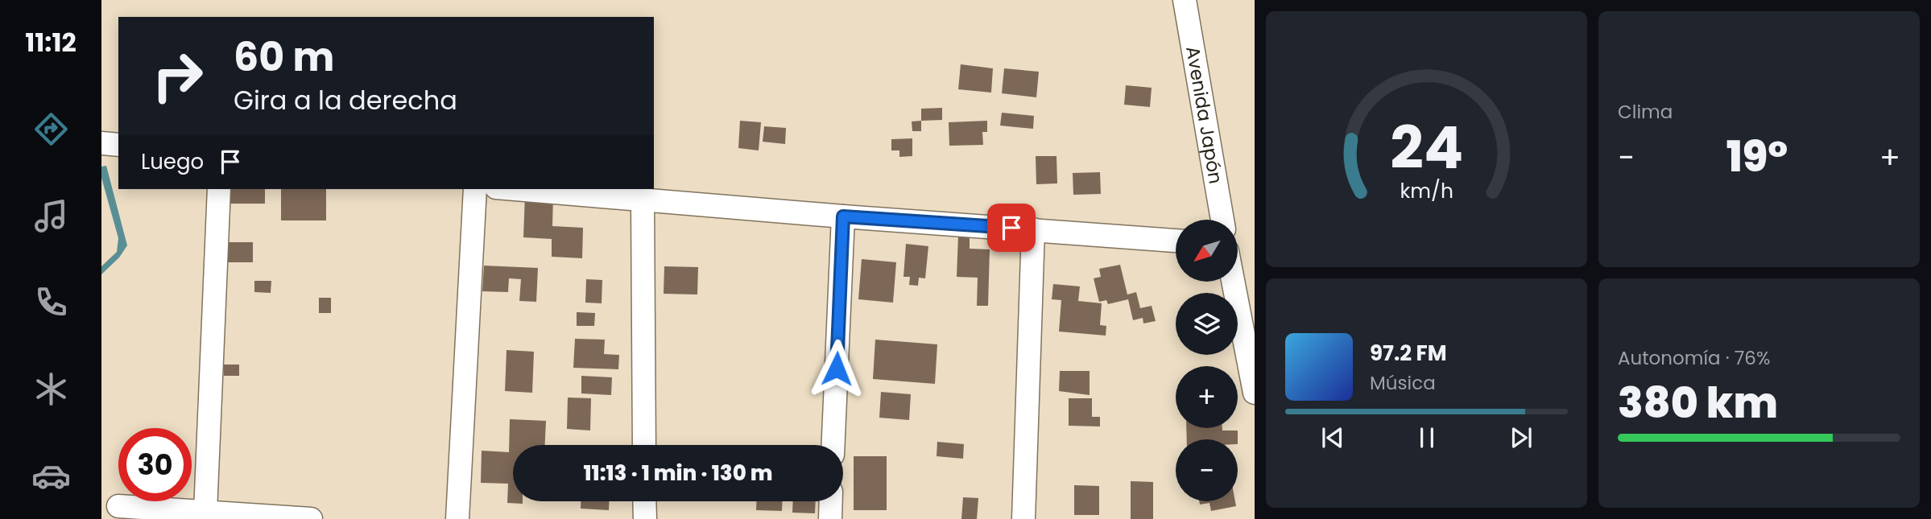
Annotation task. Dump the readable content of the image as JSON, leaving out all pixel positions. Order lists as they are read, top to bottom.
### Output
{
  "streets": {
    "street": ["Avenida Japón"]
  },
  "north": "bottom left",
  "page": {
    "tabs": "11:12",
    "tile": [
      "Clima",
      ["Autonomía · 76%", "380 km"]
    ],
    "turn": ["60 m", "Gira a la derecha"],
    "heat": ["−", "19°", "+"],
    "then": "Luego",
    "map_buttons": ["+", "−"],
    "song": ["97.2 FM", "Música"],
    "limit": "30",
    "trip": "11:13 · 1 min · 130 m",
    "gauge": ["24", "km/h"]
  }
}
